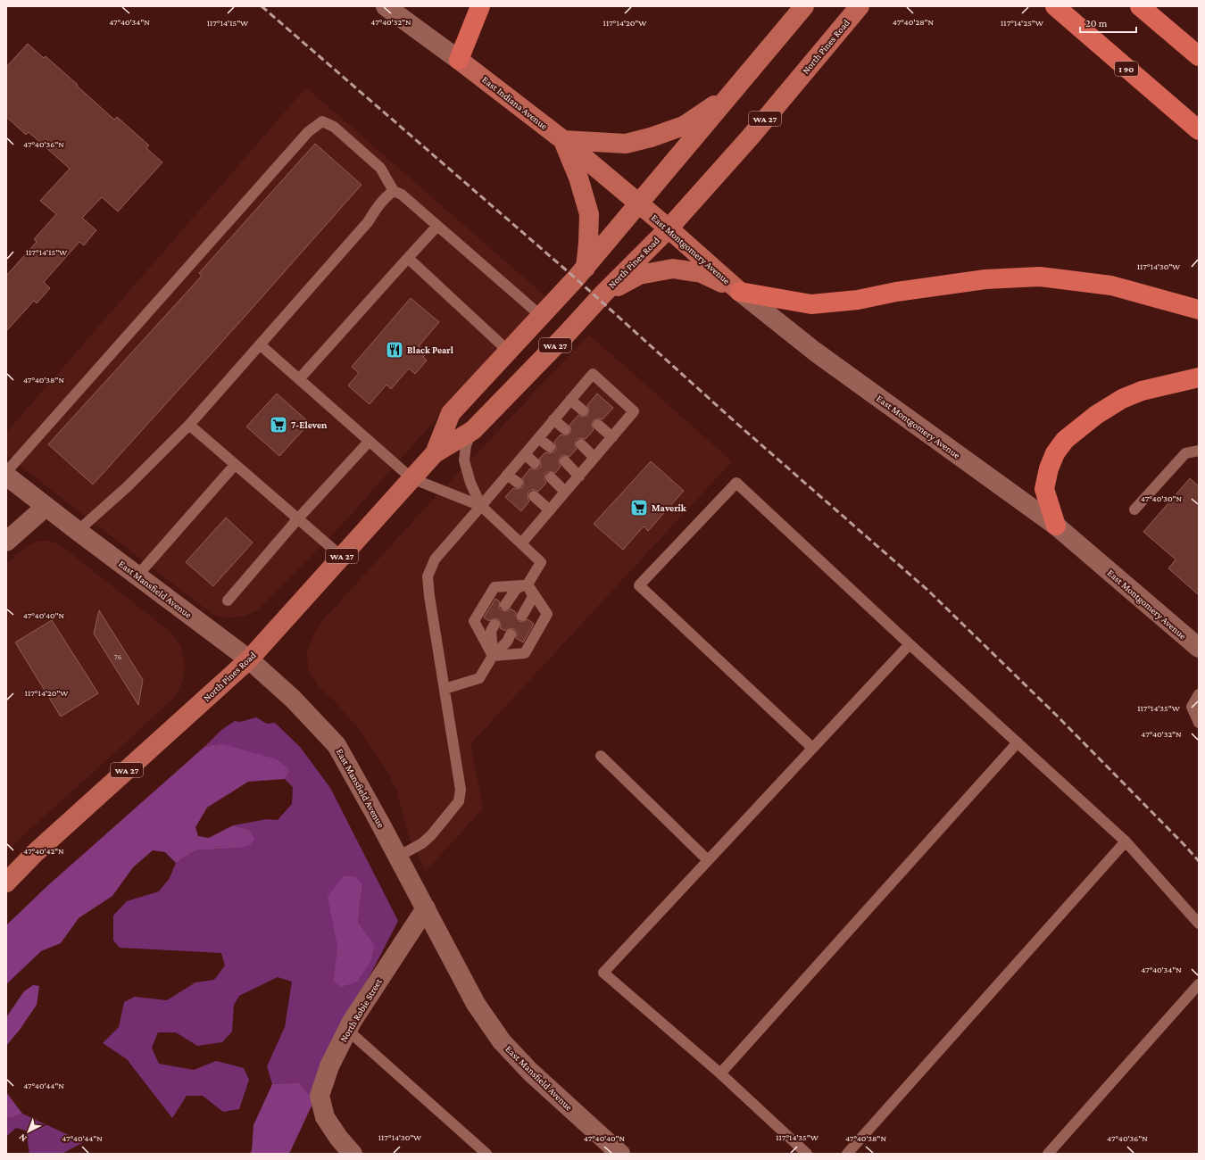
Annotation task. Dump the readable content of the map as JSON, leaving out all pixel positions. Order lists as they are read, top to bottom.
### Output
{
  "streets": {
    "highway": ["I 90"],
    "main road": [
      "North Pines Road",
      "East Indiana Avenue",
      "WA 27",
      "East Montgomery Avenue"
    ],
    "street": ["East Mansfield Avenue", "North Robie Street"]
  },
  "crossings": [
    ["North Pines Road", "East Indiana Avenue"],
    ["North Pines Road", "East Montgomery Avenue"],
    ["North Pines Road", "East Mansfield Avenue"],
    ["East Indiana Avenue", "East Montgomery Avenue"],
    ["East Mansfield Avenue", "North Robie Street"]
  ],
  "places": {
    "restaurant": ["Black Pearl"],
    "supermarket": ["7-Eleven", "Maverik"]
  },
  "house_numbers": ["76"],
  "scale_bar": "20 m",
  "north": "bottom left",
  "coordinates": [
    "47°40'34\"N",
    "47°40'32\"N",
    "47°40'28\"N",
    "117°14'15\"W",
    "117°14'20\"W",
    "117°14'25\"W",
    "47°40'36\"N",
    "117°14'30\"W",
    "47°40'38\"N",
    "47°40'30\"N",
    "47°40'40\"N",
    "117°14'35\"W",
    "47°40'42\"N",
    "47°40'44\"N"
  ]
}
